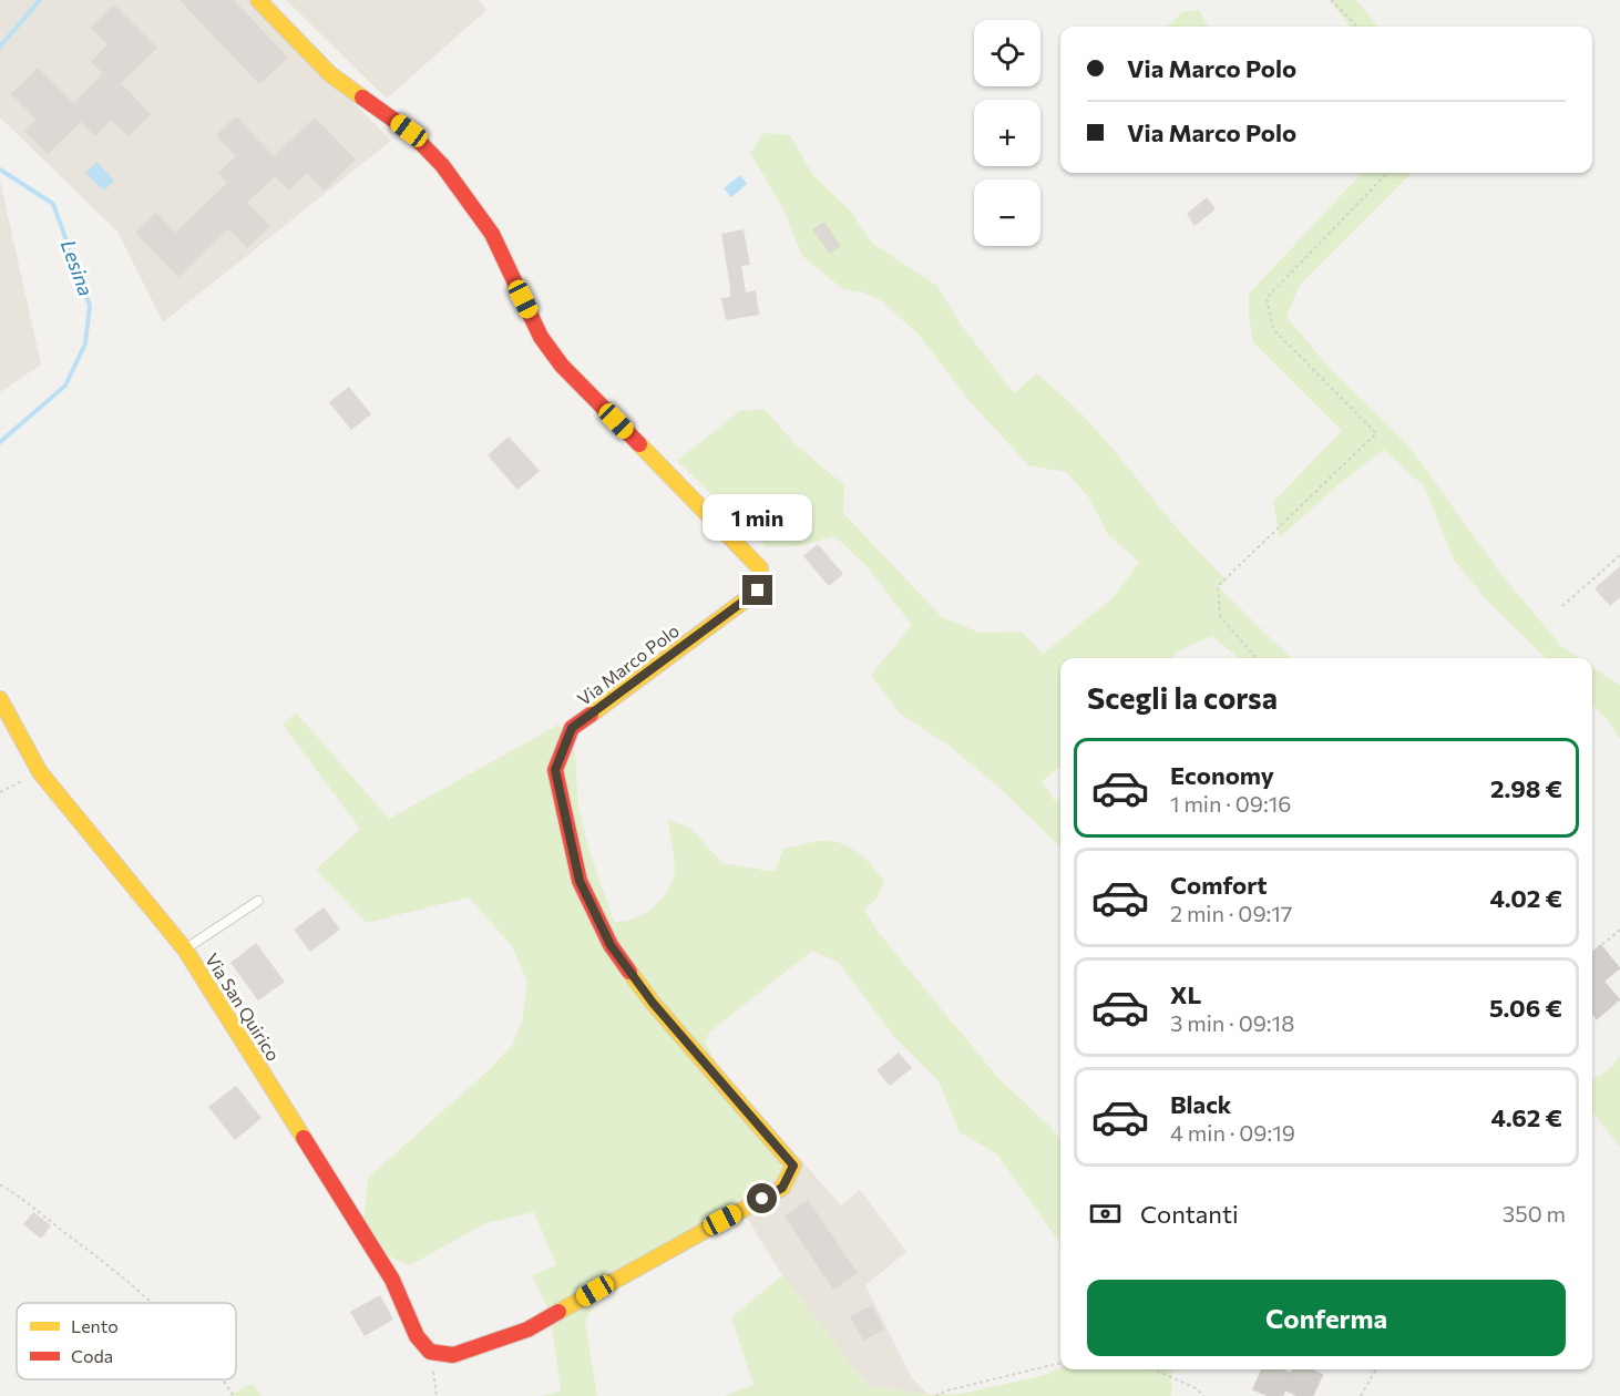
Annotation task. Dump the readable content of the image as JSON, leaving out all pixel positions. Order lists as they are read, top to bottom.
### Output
{
  "streets": {
    "street": ["Via Marco Polo", "Via San Quirico"]
  },
  "crossings": [
    ["Via Marco Polo", "Via San Quirico"]
  ],
  "water": ["Lesina"],
  "legend": ["Lento", "Coda"],
  "page": {
    "map_buttons": ["+", "−"],
    "banner": ["Via Marco Polo", "Via Marco Polo"],
    "bubble": "1 min",
    "heading": "Scegli la corsa",
    "list": [
      {
        "name": "Economy",
        "note": "1 min · 09:16",
        "value": "2.98 €"
      },
      {
        "name": "Comfort",
        "note": "2 min · 09:17",
        "value": "4.02 €"
      },
      {
        "name": "XL",
        "note": "3 min · 09:18",
        "value": "5.06 €"
      },
      {
        "name": "Black",
        "note": "4 min · 09:19",
        "value": "4.62 €"
      }
    ],
    "pay": ["Contanti", "350 m"],
    "buttons": "Conferma"
  }
}
